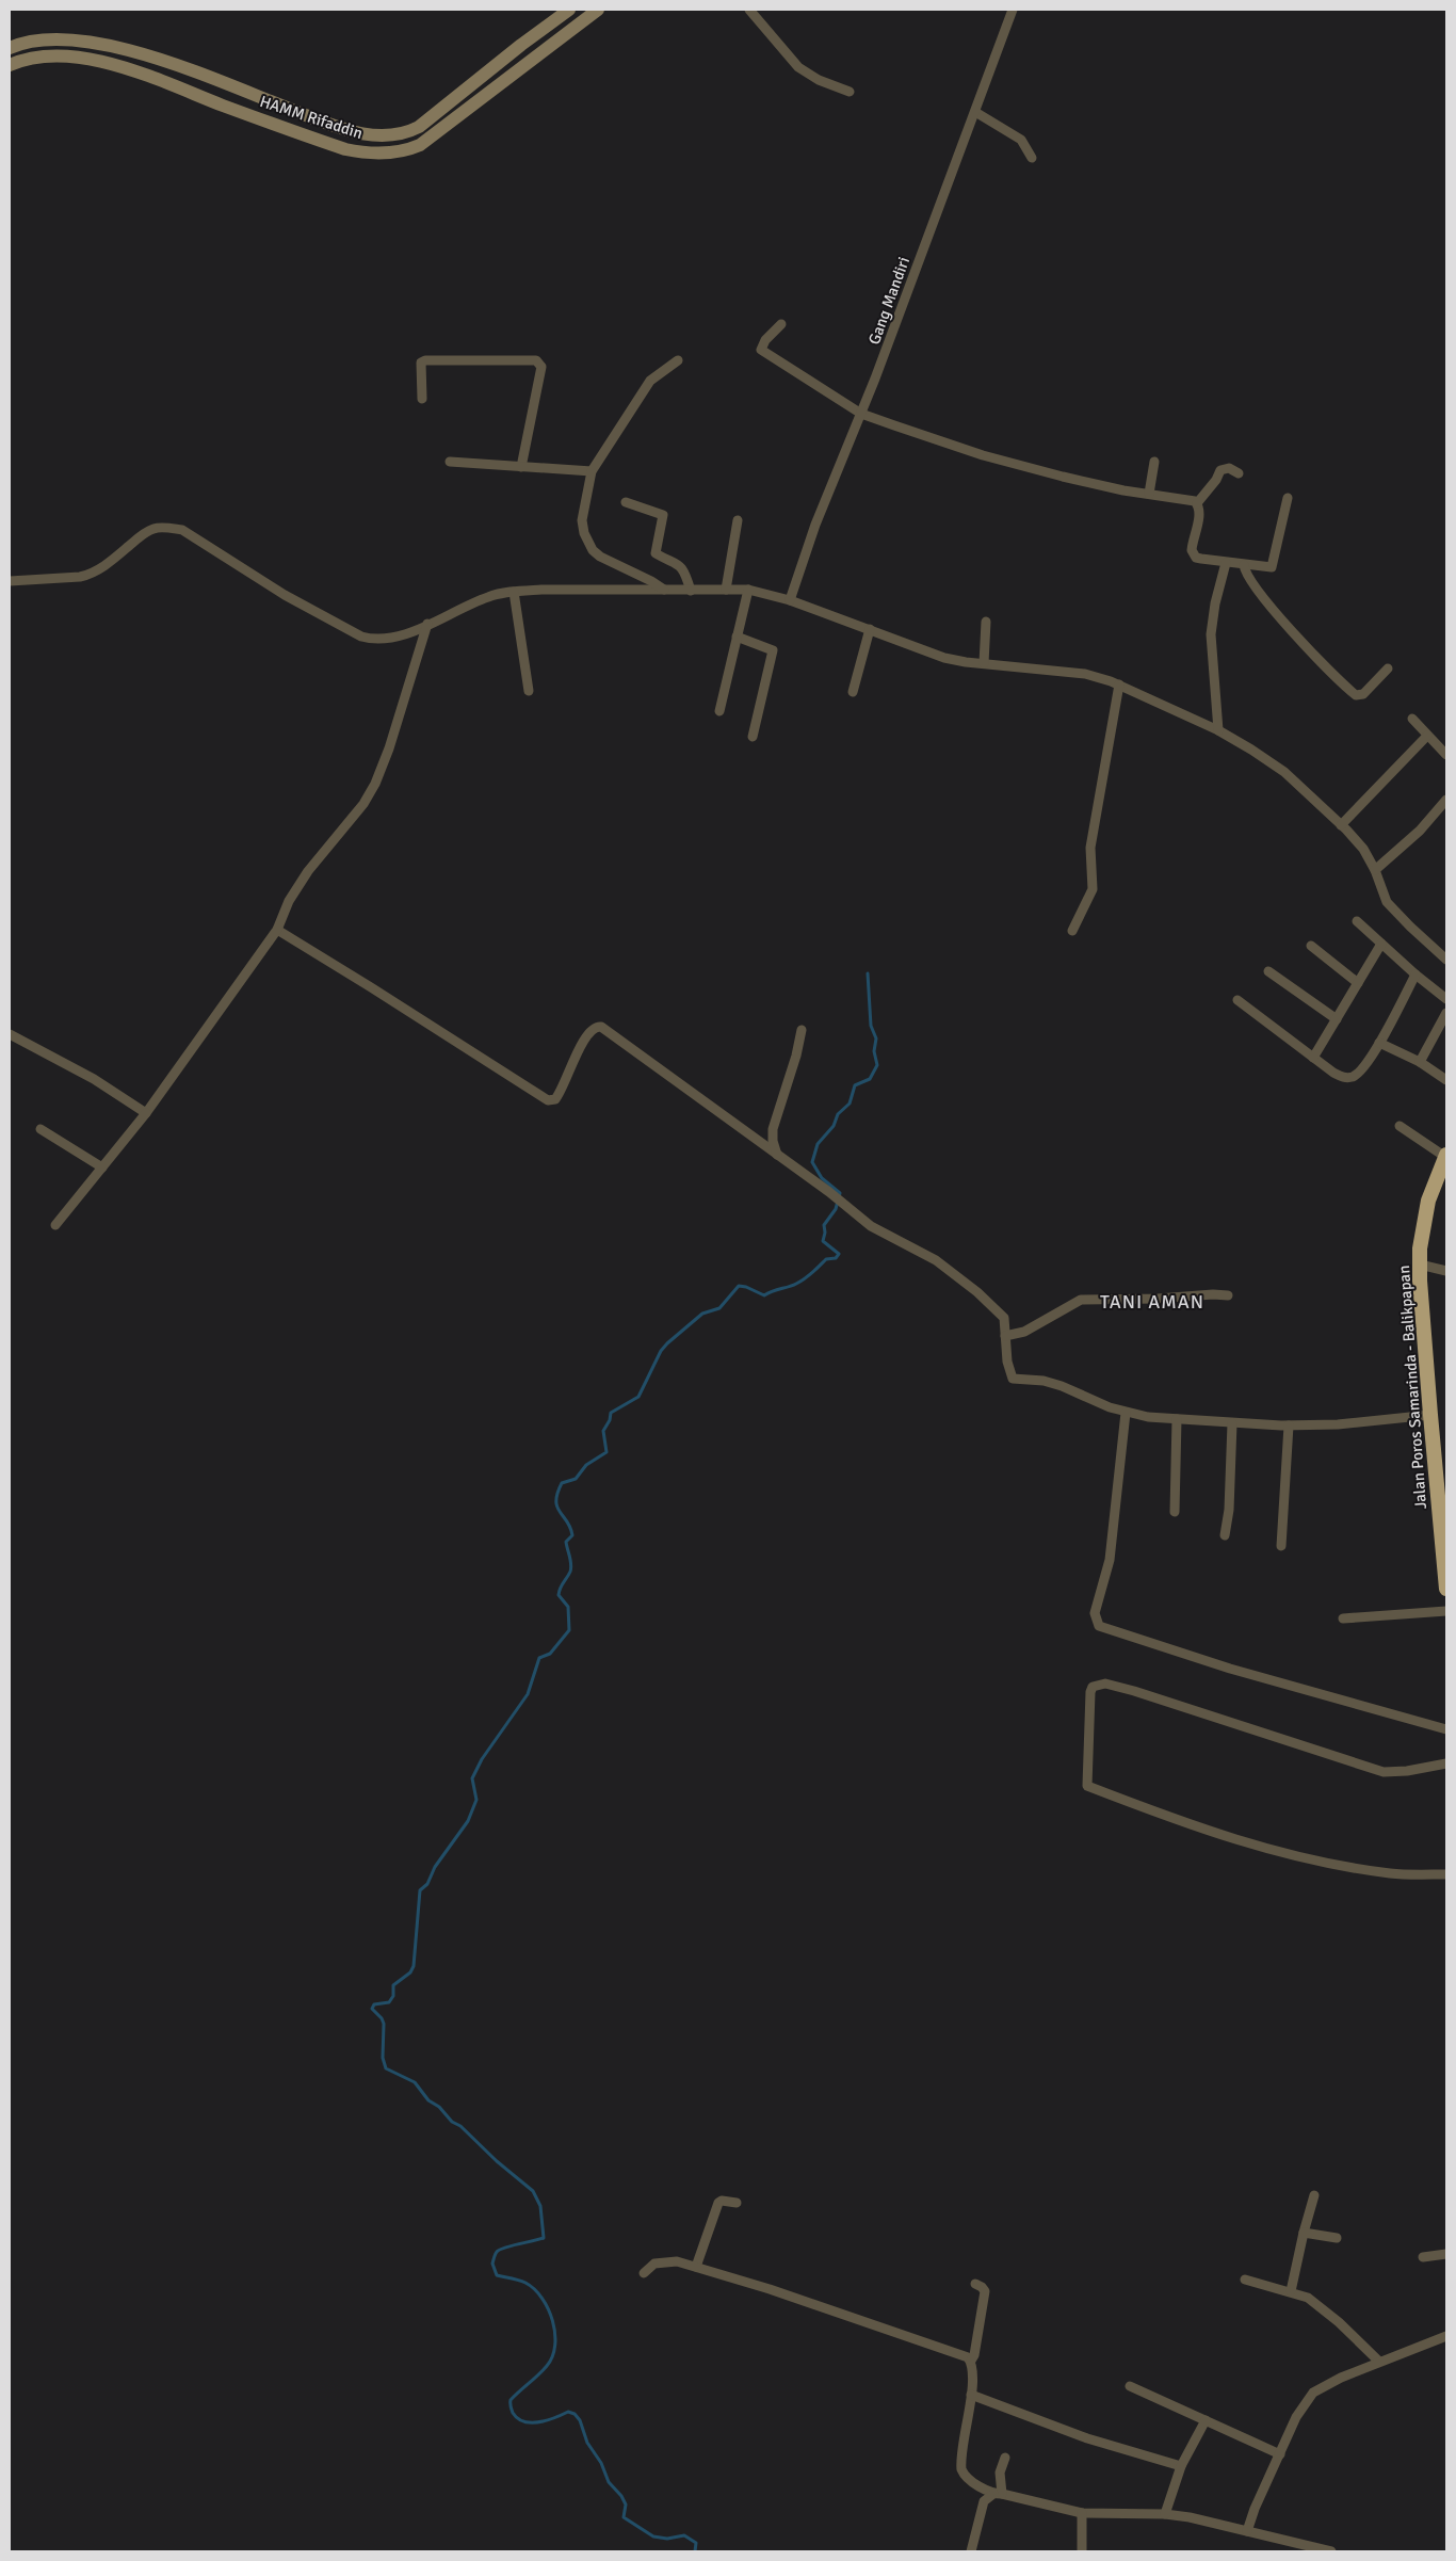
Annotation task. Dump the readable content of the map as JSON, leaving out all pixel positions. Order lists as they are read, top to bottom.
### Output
{
  "streets": {
    "highway": ["Jalan Poros Samarinda - Balikpapan"],
    "main road": ["HAMM Rifaddin"],
    "street": ["Gang Mandiri"]
  },
  "districts": ["TANI AMAN"]
}
